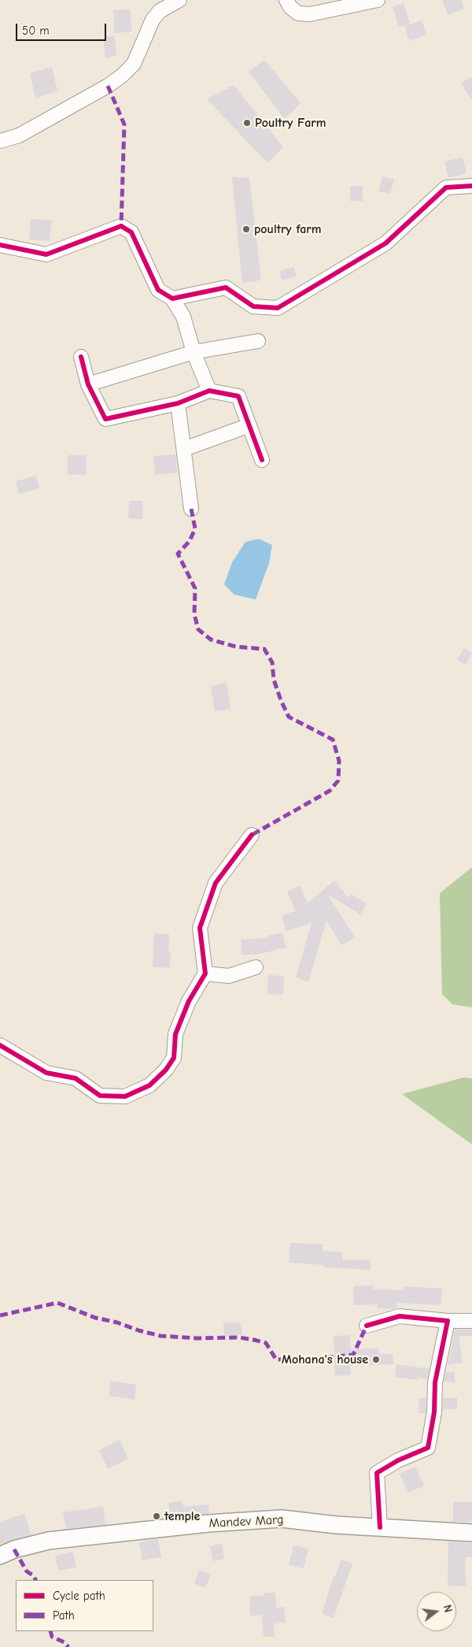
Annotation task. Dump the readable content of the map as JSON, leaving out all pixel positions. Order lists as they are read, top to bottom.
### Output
{
  "streets": {
    "main road": ["Mandev Marg"]
  },
  "places": [
    "Poultry Farm",
    "poultry farm",
    "Mohana's house",
    "temple"
  ],
  "legend": ["Cycle path", "Path"],
  "scale_bar": "50 m",
  "north": "right"
}
